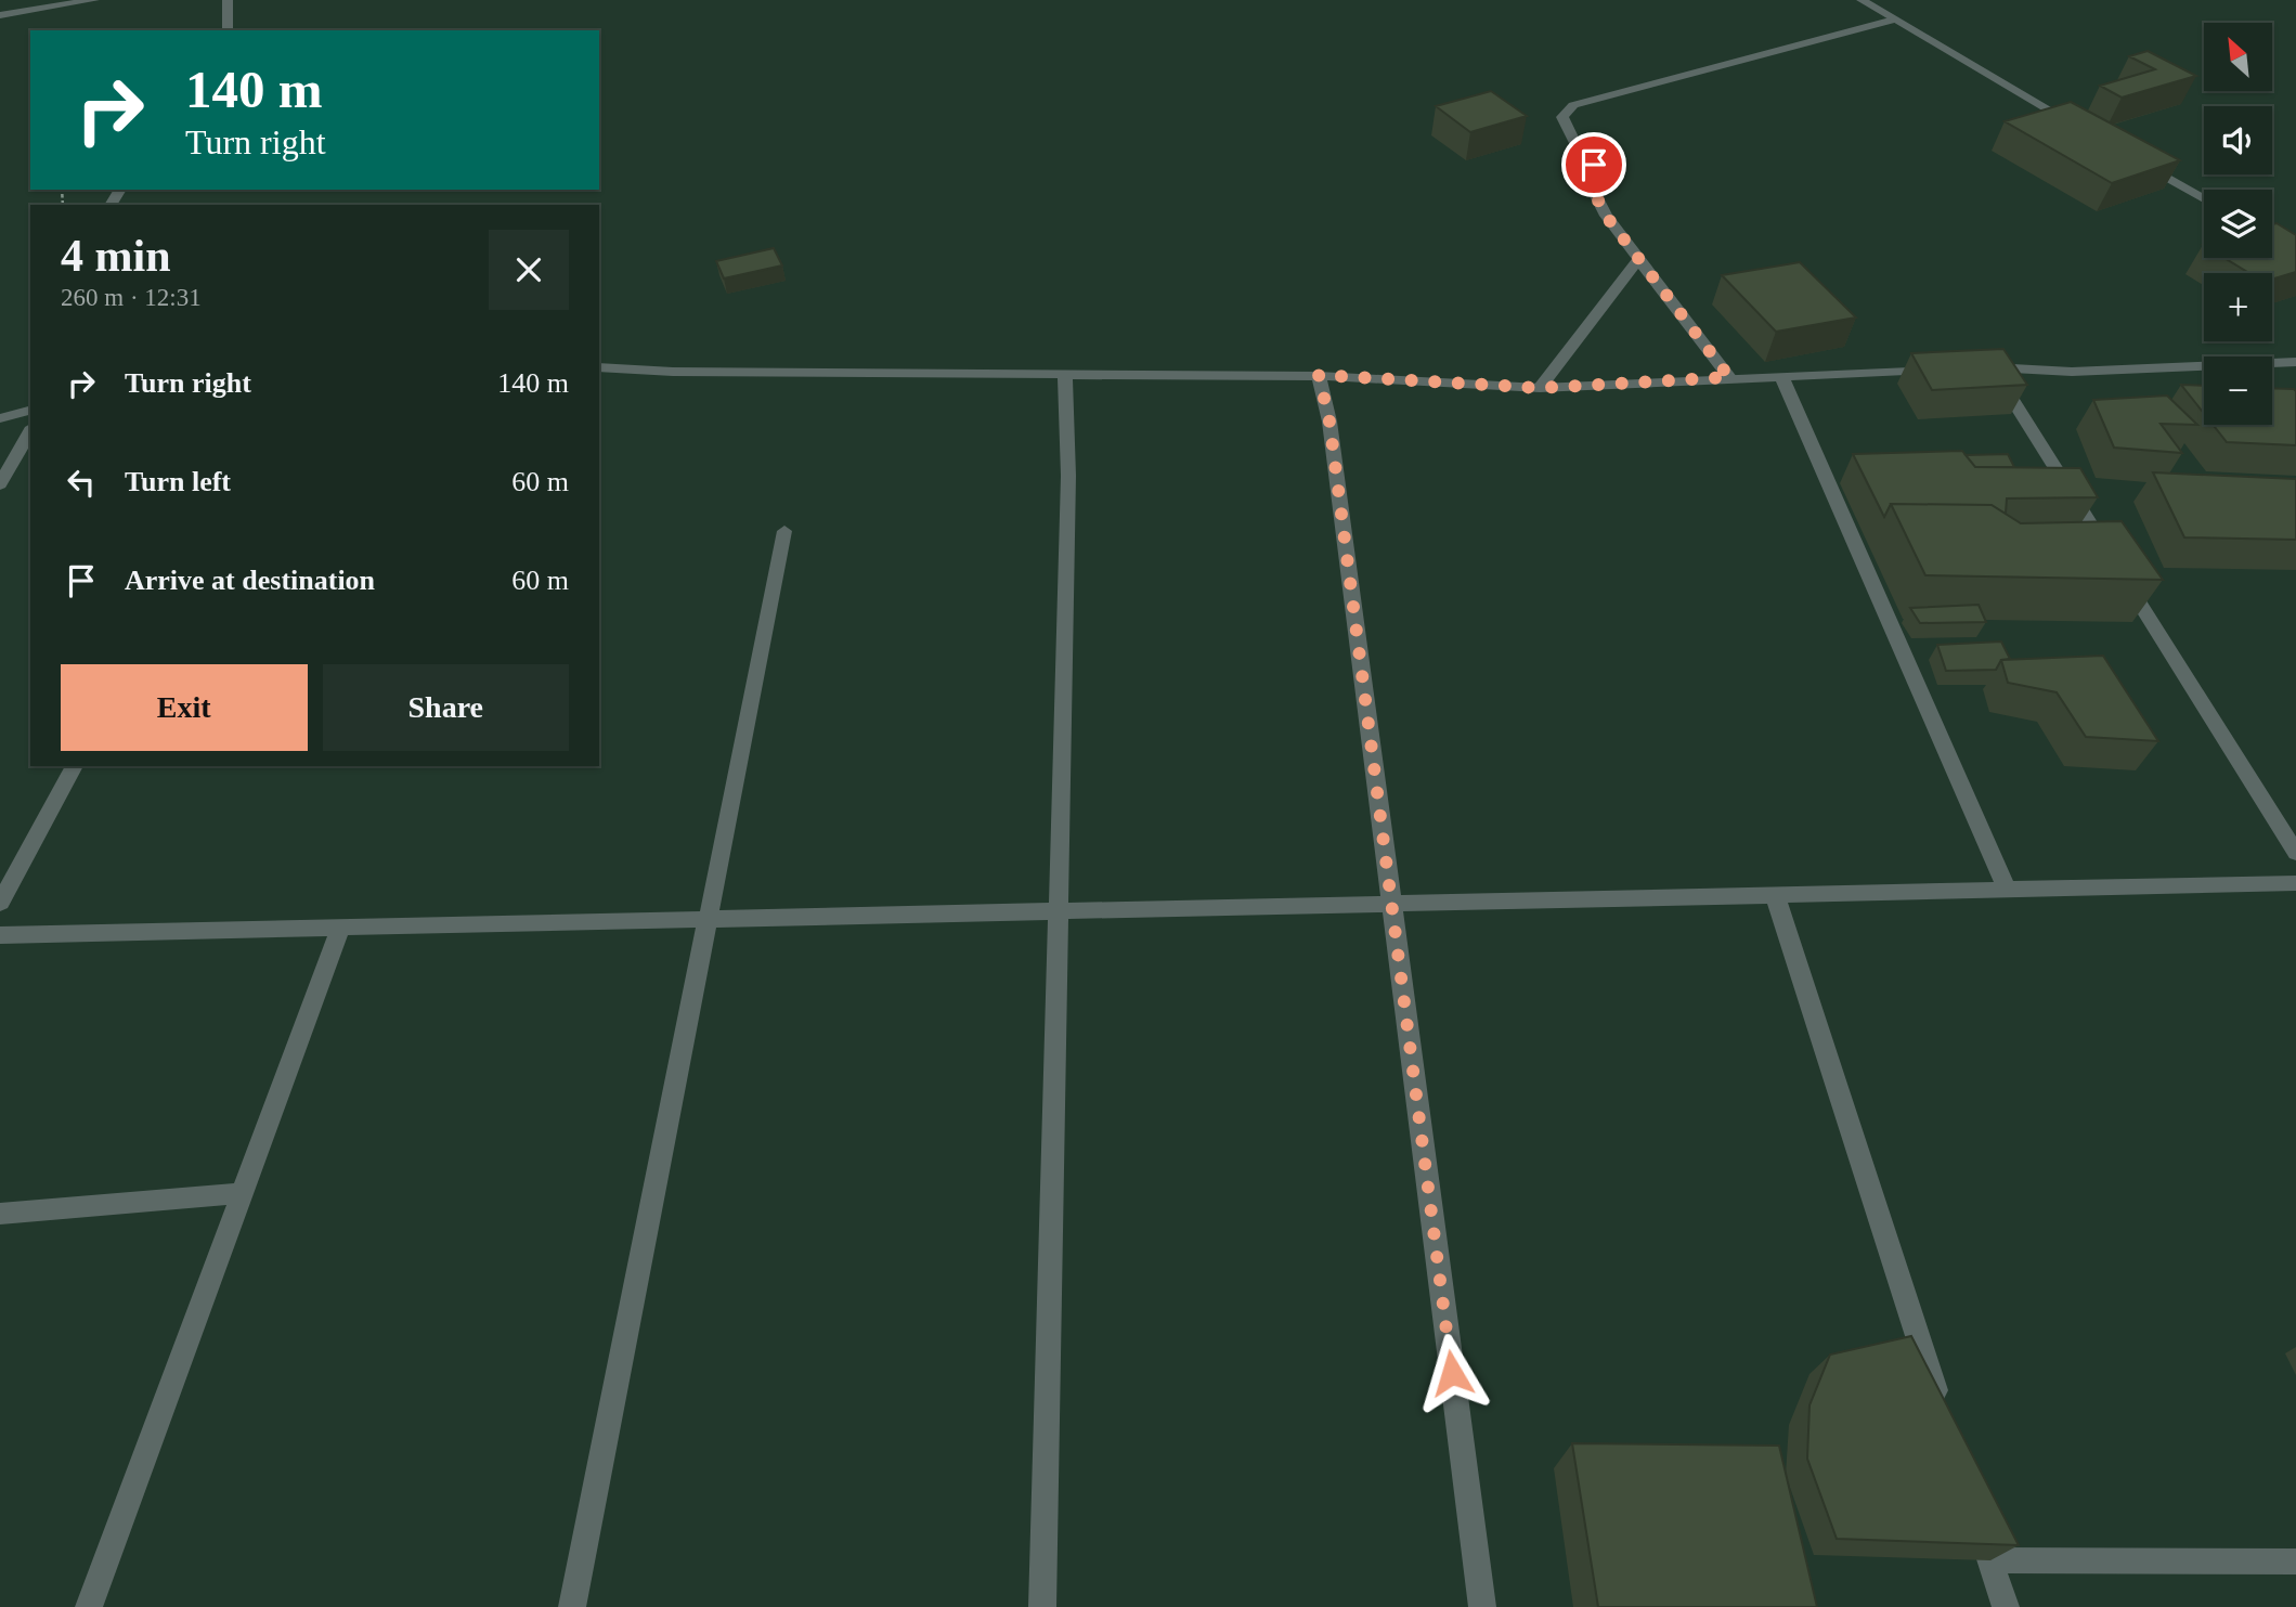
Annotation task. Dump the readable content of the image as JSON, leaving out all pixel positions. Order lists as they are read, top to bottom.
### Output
{
  "north": "top left",
  "page": {
    "map_buttons": ["+", "−"],
    "turn": ["140 m", "Turn right"],
    "heading": ["4 min", "260 m · 12:31"],
    "list": [
      {
        "name": "Turn right",
        "value": "140 m"
      },
      {
        "name": "Turn left",
        "value": "60 m"
      },
      {
        "name": "Arrive at destination",
        "value": "60 m"
      }
    ],
    "buttons": ["Exit", "Share"]
  }
}
